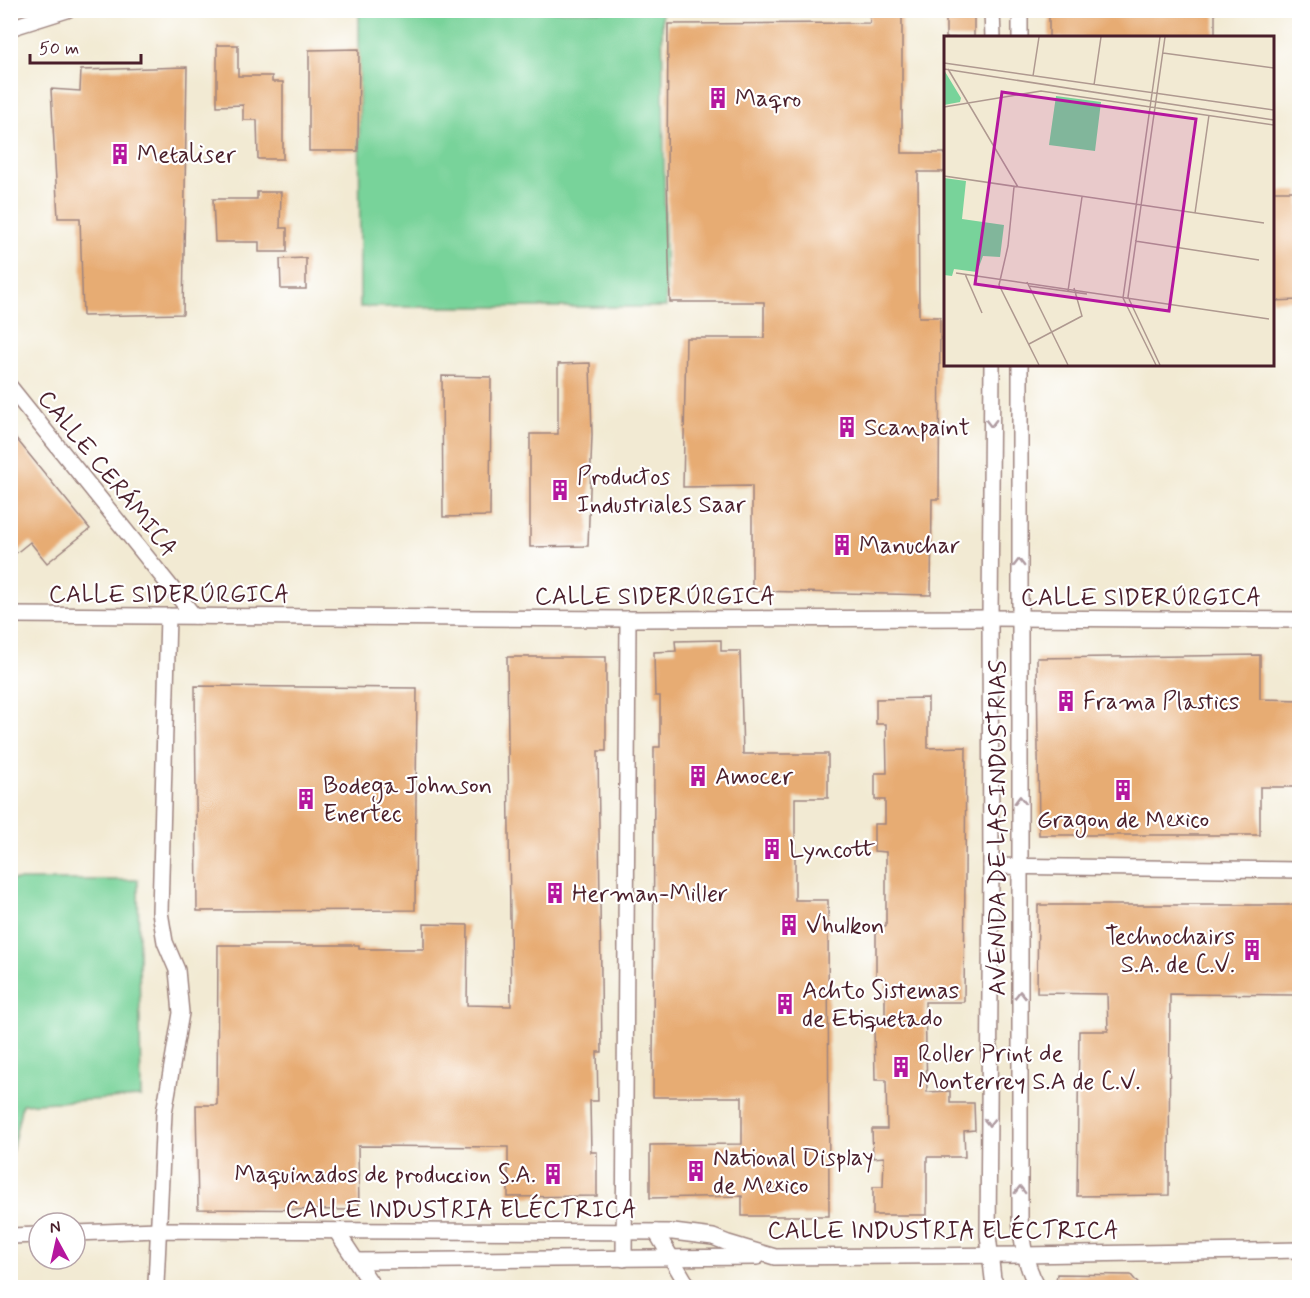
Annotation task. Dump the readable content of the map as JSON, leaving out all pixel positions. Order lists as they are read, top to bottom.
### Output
{
  "streets": {
    "street": [
      "CALLE CERÁMICA",
      "CALLE SIDERÚRGICA",
      "AVENIDA DE LAS INDUSTRIAS",
      "CALLE INDUSTRIA ELÉCTRICA"
    ]
  },
  "crossings": [
    ["CALLE CERÁMICA", "CALLE SIDERÚRGICA"],
    ["CALLE SIDERÚRGICA", "AVENIDA DE LAS INDUSTRIAS"],
    ["AVENIDA DE LAS INDUSTRIAS", "CALLE INDUSTRIA ELÉCTRICA"]
  ],
  "places": {
    "building": [
      "Maqro",
      "Metaliser",
      "Scanpaint",
      "Productos Industriales Saar",
      "Manuchar",
      "Frama Plastics",
      "Amocer",
      "Gragon de Mexico",
      "Bodega Johnson Enertec",
      "Lyncott",
      "Herman-Miller",
      "Vhulkon",
      "Technochairs S.A. de C.V.",
      "Achto Sistemas de Etiquetado",
      "Roller Print de Monterrey S.A de C.V.",
      "National Display de Mexico",
      "Maquinados de produccion S.A."
    ]
  },
  "scale_bar": "50 m",
  "north": "top"
}
